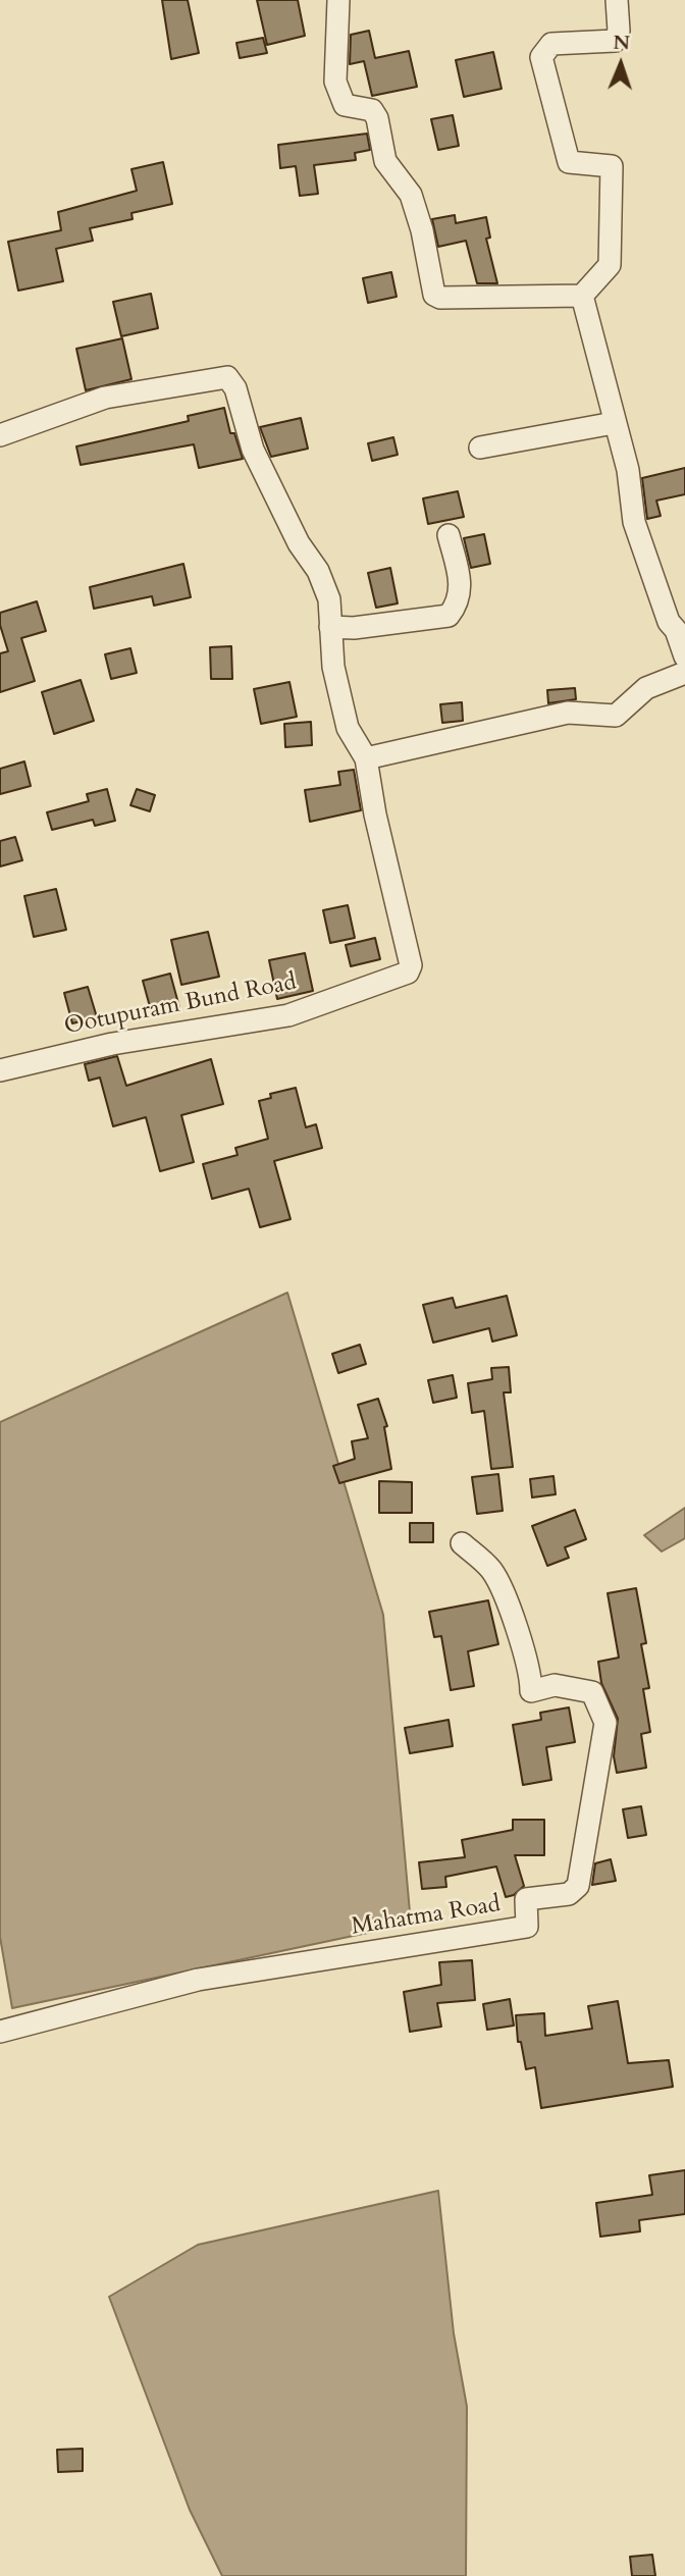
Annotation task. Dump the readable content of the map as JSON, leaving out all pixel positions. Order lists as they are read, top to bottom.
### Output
{
  "streets": {
    "street": ["Ootupuram Bund Road", "Mahatma Road"]
  },
  "north": "top"
}
